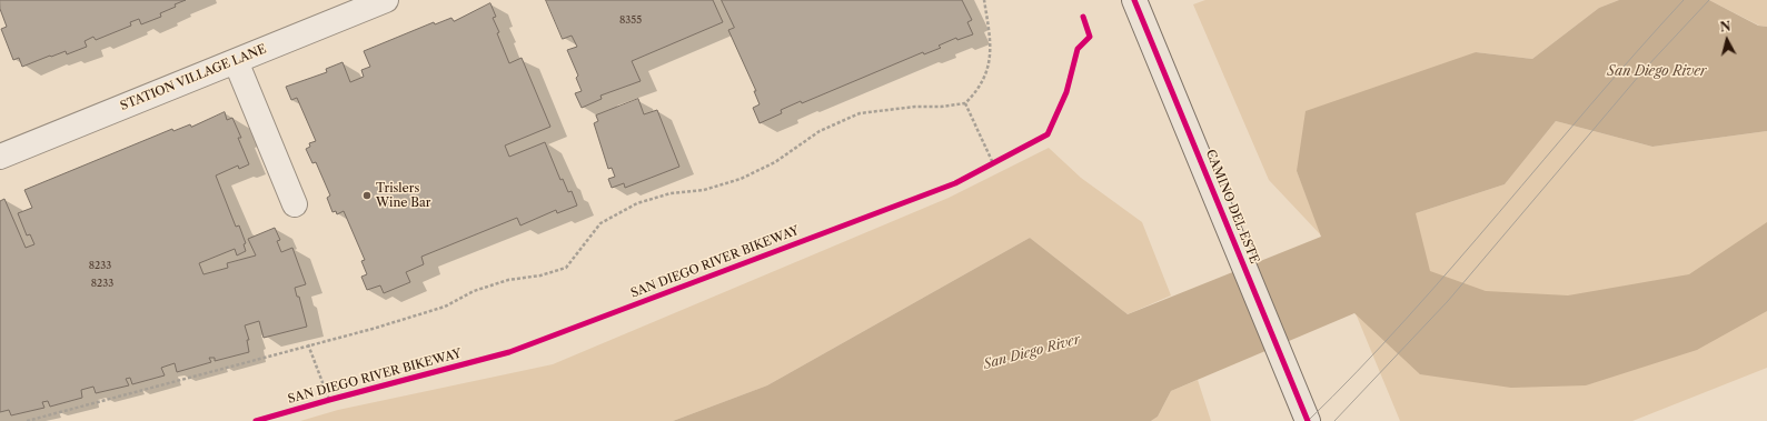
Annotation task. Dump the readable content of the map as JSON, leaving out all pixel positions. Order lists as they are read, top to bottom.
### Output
{
  "streets": {
    "main road": ["CAMINO DEL ESTE"],
    "street": ["STATION VILLAGE LANE"],
    "cycle path": ["SAN DIEGO RIVER BIKEWAY"]
  },
  "water": ["San Diego River"],
  "places": ["Trislers Wine Bar"],
  "house_numbers": ["8355", "8233", "8233"],
  "north": "top"
}
